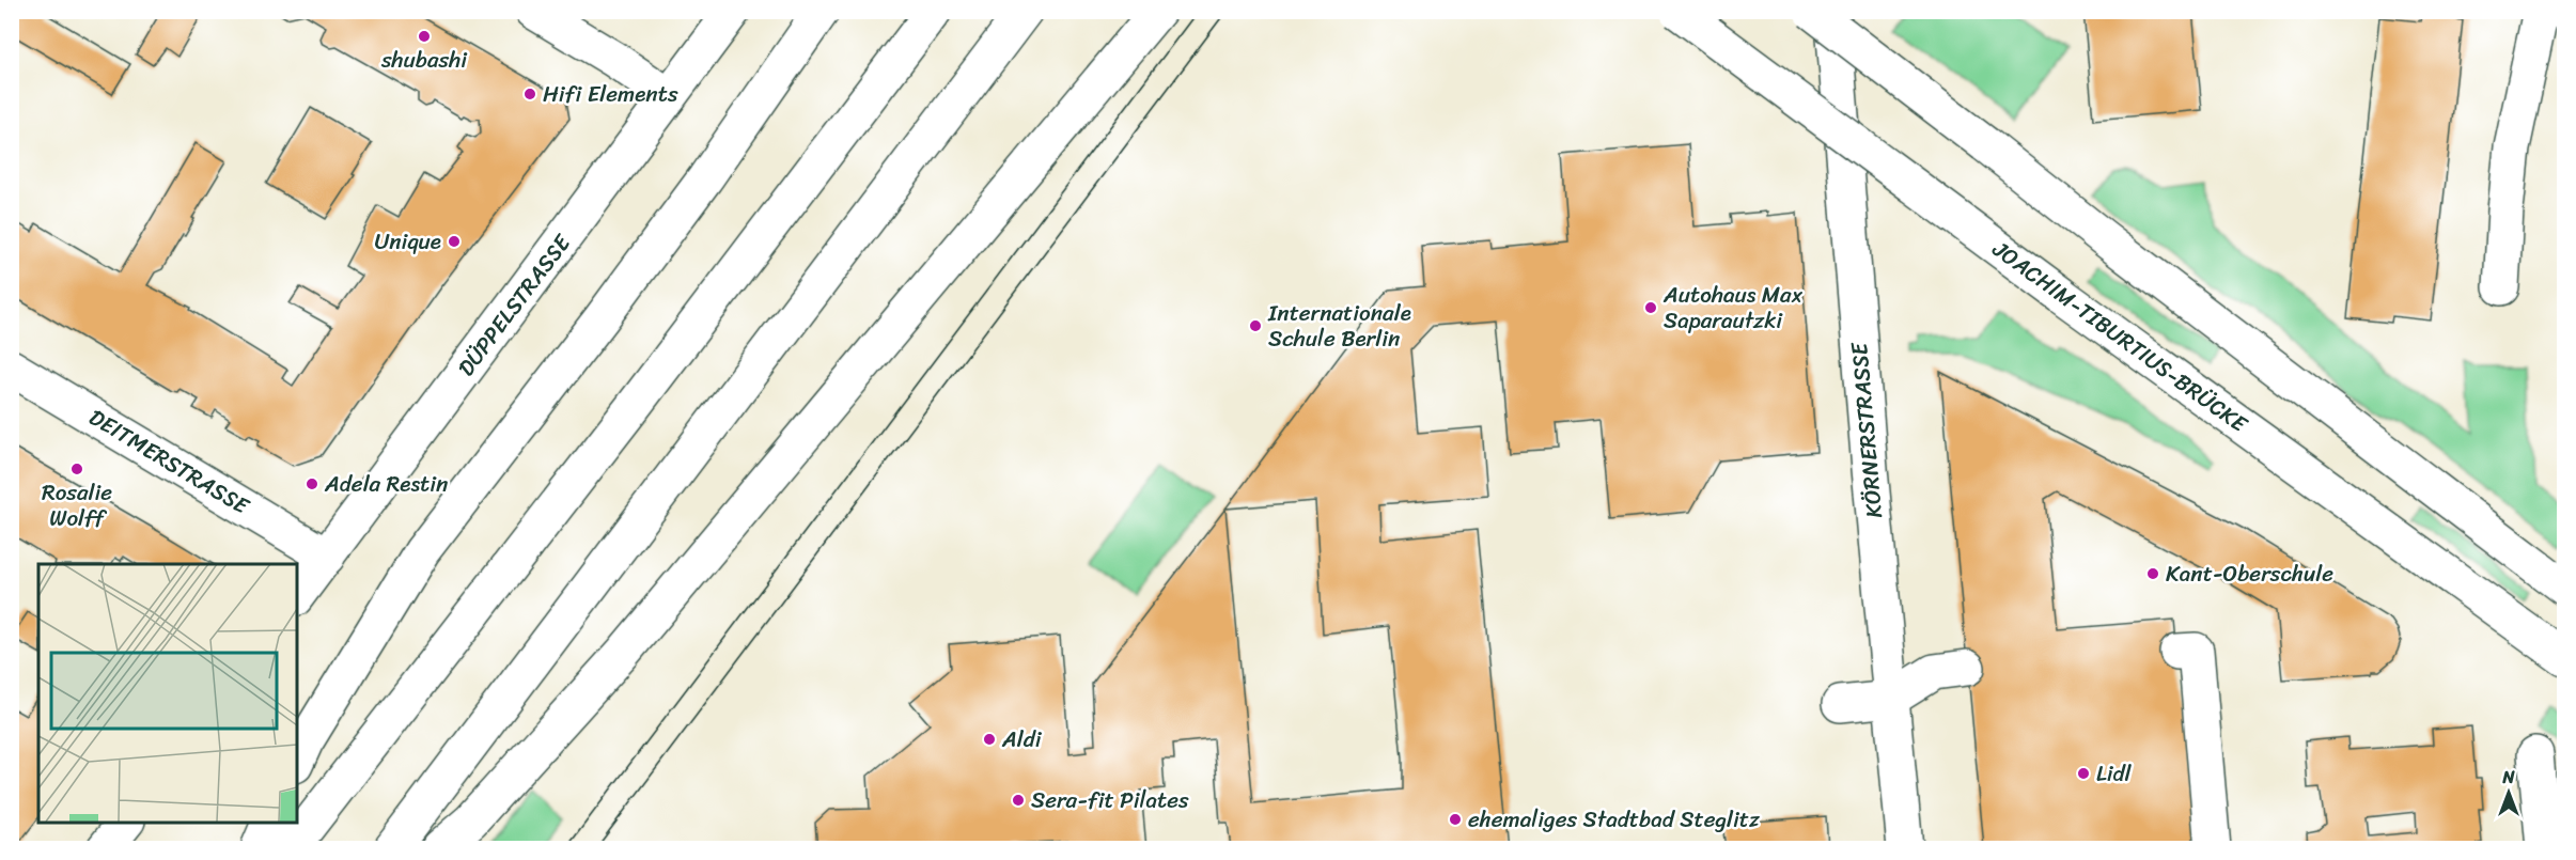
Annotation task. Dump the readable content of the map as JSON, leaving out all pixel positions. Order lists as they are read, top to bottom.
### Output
{
  "streets": {
    "main road": [
      "DÜPPELSTRASSE",
      "JOACHIM-TIBURTIUS-BRÜCKE",
      "KÖRNERSTRASSE",
      "DEITMERSTRASSE"
    ]
  },
  "crossings": [
    ["DÜPPELSTRASSE", "DEITMERSTRASSE"]
  ],
  "places": [
    "shubashi",
    "Hifi Elements",
    "Unique",
    "Autohaus Max Saparautzki",
    "Internationale Schule Berlin",
    "Rosalie Wolff",
    "Adela Restin",
    "Kant-Oberschule",
    "Aldi",
    "Lidl",
    "Sera-fit Pilates",
    "ehemaliges Stadtbad Steglitz"
  ],
  "north": "top"
}
